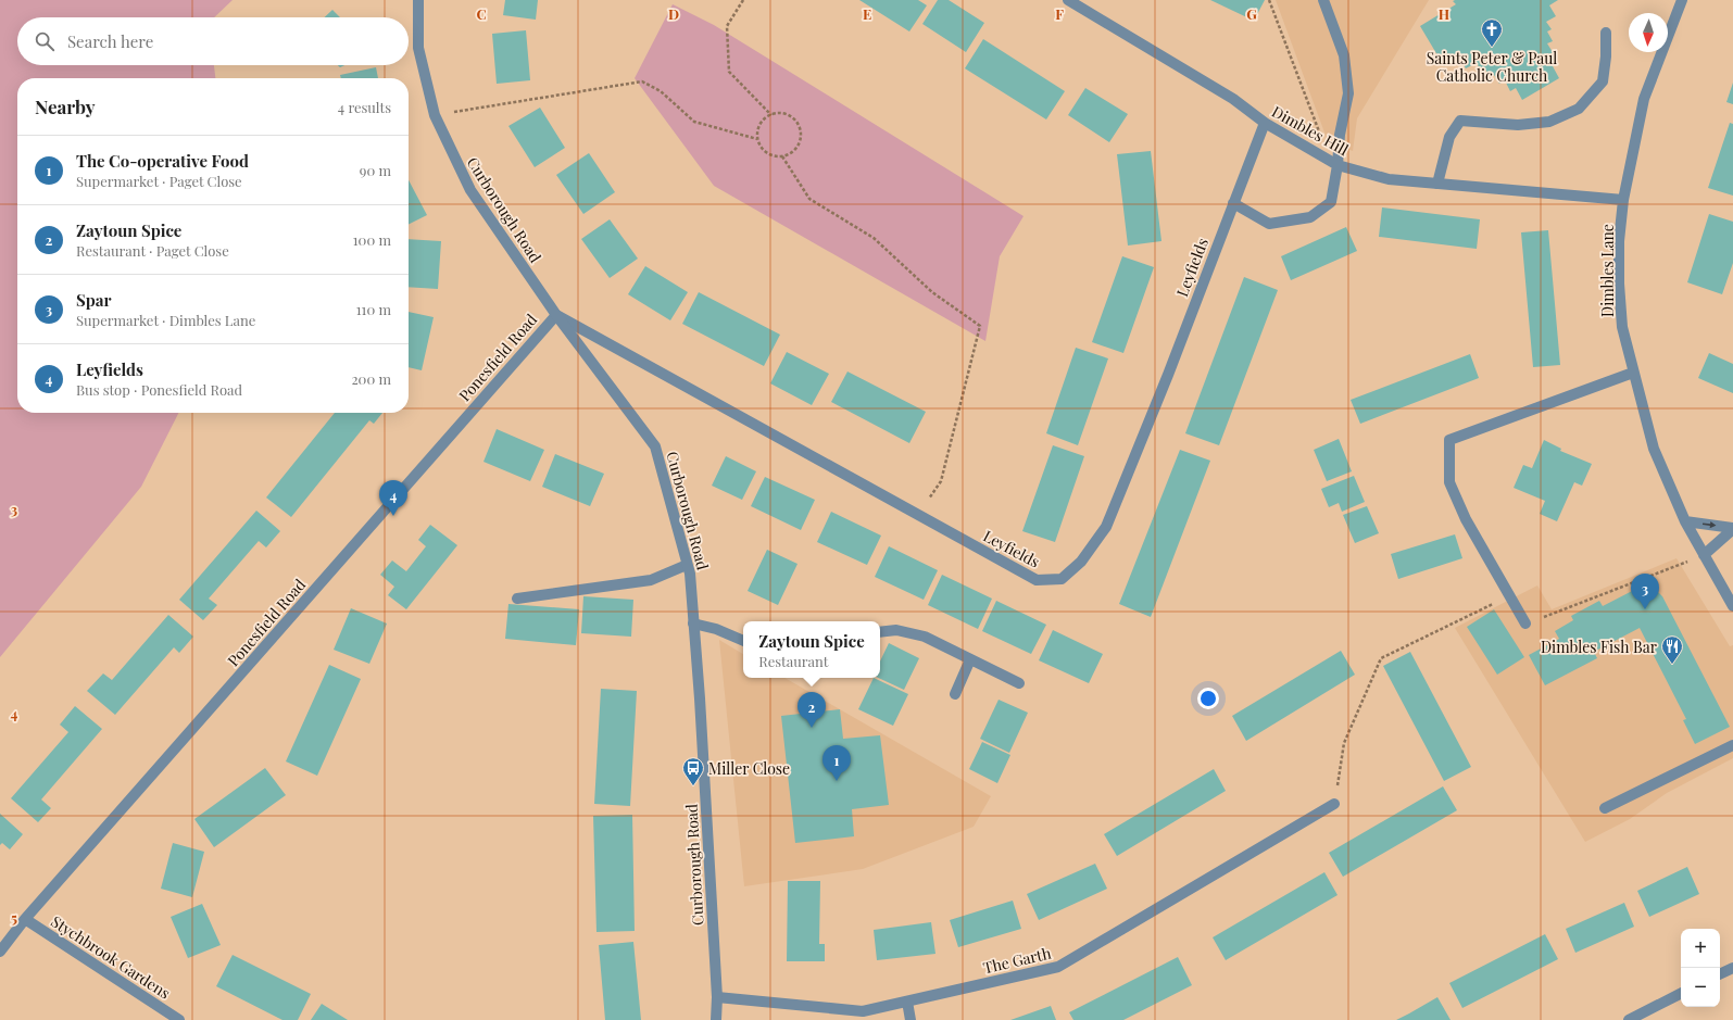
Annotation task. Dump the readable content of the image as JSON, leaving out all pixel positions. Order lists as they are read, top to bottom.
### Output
{
  "streets": {
    "street": [
      "Dimbles Hill",
      "Curborough Road",
      "Leyfields",
      "Dimbles Lane",
      "Ponesfield Road",
      "Stychbrook Gardens",
      "The Garth"
    ]
  },
  "crossings": [
    ["Dimbles Hill", "Leyfields"],
    ["Dimbles Hill", "Dimbles Lane"],
    ["Curborough Road", "Leyfields"],
    ["Curborough Road", "Ponesfield Road"],
    ["Curborough Road", "The Garth"],
    ["Leyfields", "Ponesfield Road"],
    ["Ponesfield Road", "Stychbrook Gardens"]
  ],
  "places": {
    "church": ["Saints Peter & Paul Catholic Church"],
    "restaurant": ["Dimbles Fish Bar"],
    "bus stop": ["Miller Close"]
  },
  "north": "bottom",
  "page": {
    "search": "Search here",
    "heading": ["Nearby", "4 results"],
    "list": [
      {
        "mark": "1",
        "name": "The Co-operative Food",
        "note": "Supermarket · Paget Close",
        "value": "90 m"
      },
      {
        "mark": "2",
        "name": "Zaytoun Spice",
        "note": "Restaurant · Paget Close",
        "value": "100 m"
      },
      {
        "mark": "3",
        "name": "Spar",
        "note": "Supermarket · Dimbles Lane",
        "value": "110 m"
      },
      {
        "mark": "4",
        "name": "Leyfields",
        "note": "Bus stop · Ponesfield Road",
        "value": "200 m"
      }
    ],
    "pins": [
      "4",
      "3",
      "2",
      "1"
    ],
    "popup": ["Zaytoun Spice", "Restaurant"],
    "map_buttons": ["+", "−"]
  },
  "grid": {
    "columns": [
      "C",
      "D",
      "E",
      "F",
      "G",
      "H"
    ],
    "rows": ["3", "4", "5"]
  }
}
